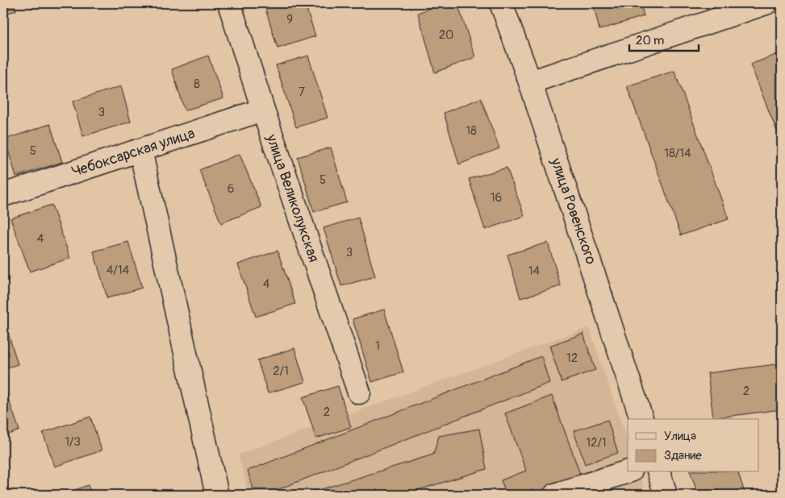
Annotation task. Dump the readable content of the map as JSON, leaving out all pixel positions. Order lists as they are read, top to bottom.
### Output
{
  "streets": {
    "street": ["Чебоксарская улица", "улица Великолукская", "улица Ровенского"]
  },
  "crossings": [
    ["Чебоксарская улица", "улица Великолукская"]
  ],
  "house_numbers": [
    "9",
    "20",
    "8",
    "7",
    "3",
    "18",
    "5",
    "18/14",
    "5",
    "6",
    "16",
    "4",
    "3",
    "4/14",
    "14",
    "4",
    "1",
    "12",
    "2/1",
    "2",
    "2",
    "1/3",
    "12/1"
  ],
  "legend": ["Улица", "Здание"],
  "scale_bar": "20 m"
}
